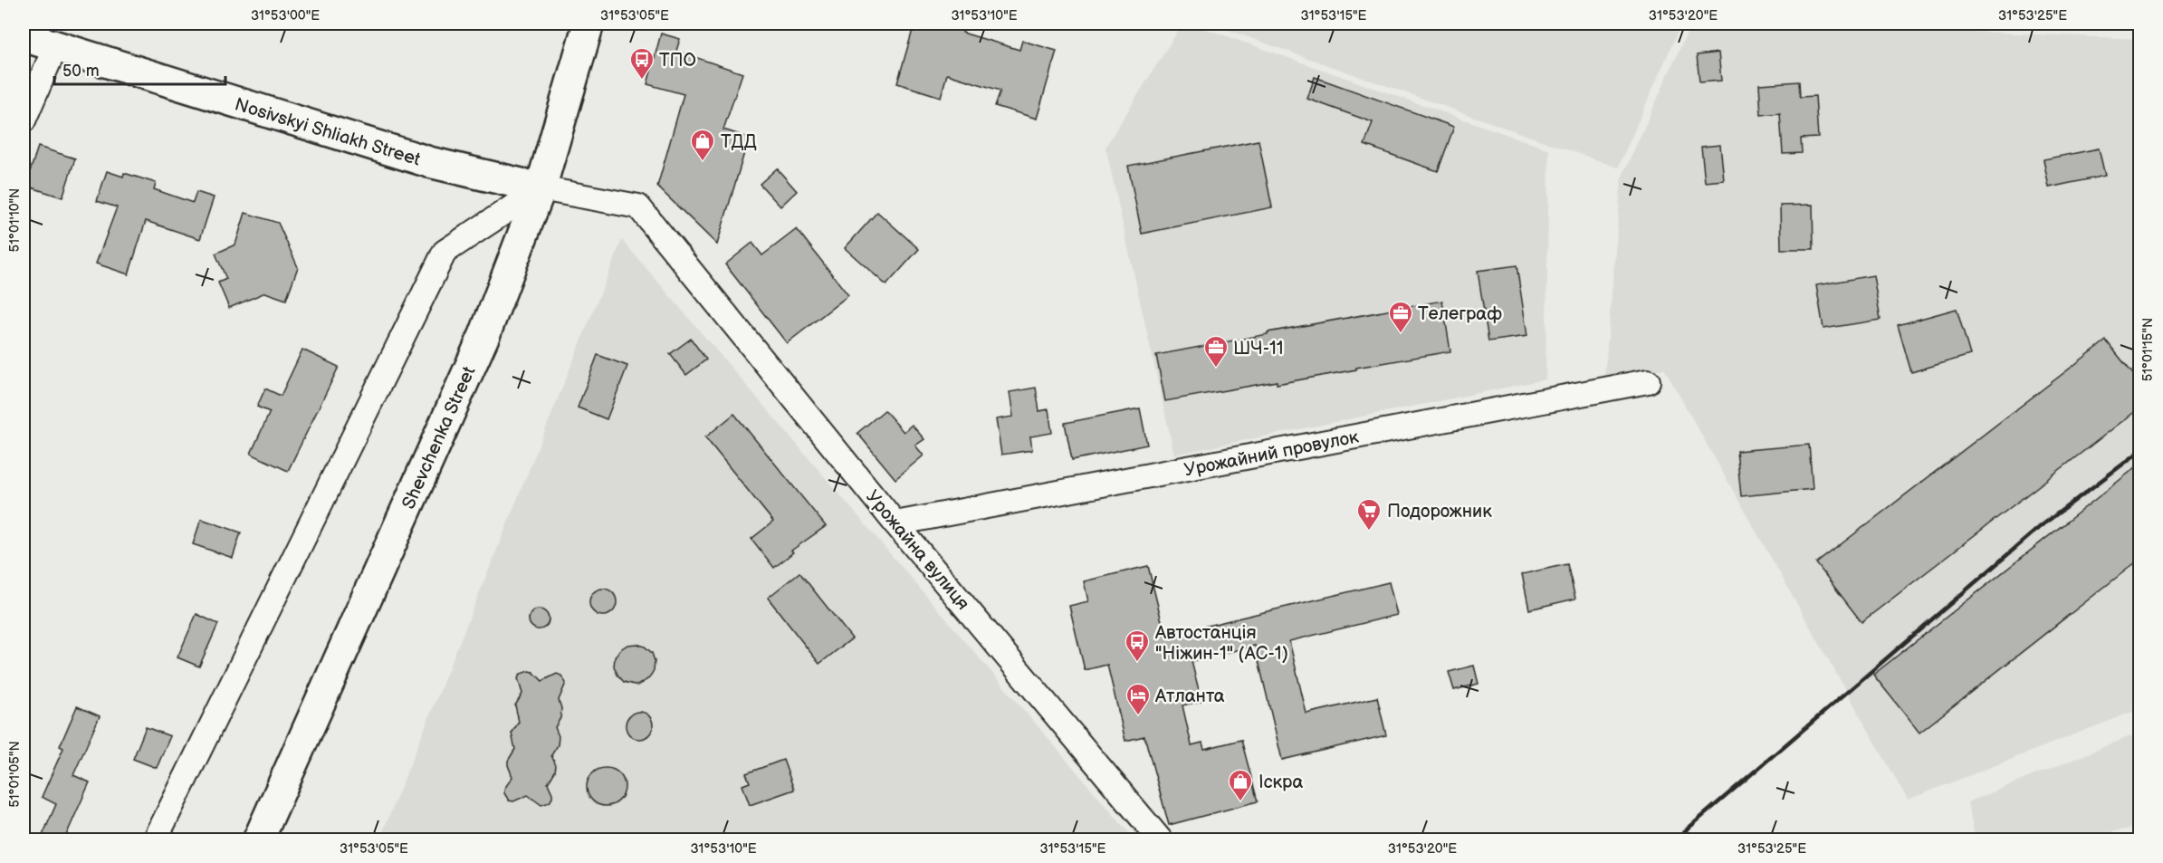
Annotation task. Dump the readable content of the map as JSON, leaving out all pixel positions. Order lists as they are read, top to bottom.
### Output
{
  "streets": {
    "main road": ["Nosivskyi Shliakh Street", "Shevchenka Street"],
    "street": ["Урожайний провулок", "Урожайна вулиця"]
  },
  "crossings": [
    ["Nosivskyi Shliakh Street", "Shevchenka Street"],
    ["Nosivskyi Shliakh Street", "Урожайна вулиця"],
    ["Shevchenka Street", "Урожайна вулиця"],
    ["Урожайний провулок", "Урожайна вулиця"]
  ],
  "places": {
    "bus stop": ["ТПО", "Автостанція \"Ніжин-1\" (АС-1)"],
    "shop": ["ТДД", "Іскра"],
    "office": ["Телеграф", "ШЧ-11"],
    "supermarket": ["Подорожник"],
    "hotel": ["Атланта"]
  },
  "scale_bar": "50 m",
  "coordinates": [
    "31°53'00\"E",
    "31°53'05\"E",
    "31°53'10\"E",
    "31°53'15\"E",
    "31°53'20\"E",
    "31°53'25\"E",
    "51°01'10\"N",
    "51°01'15\"N",
    "51°01'05\"N"
  ]
}
